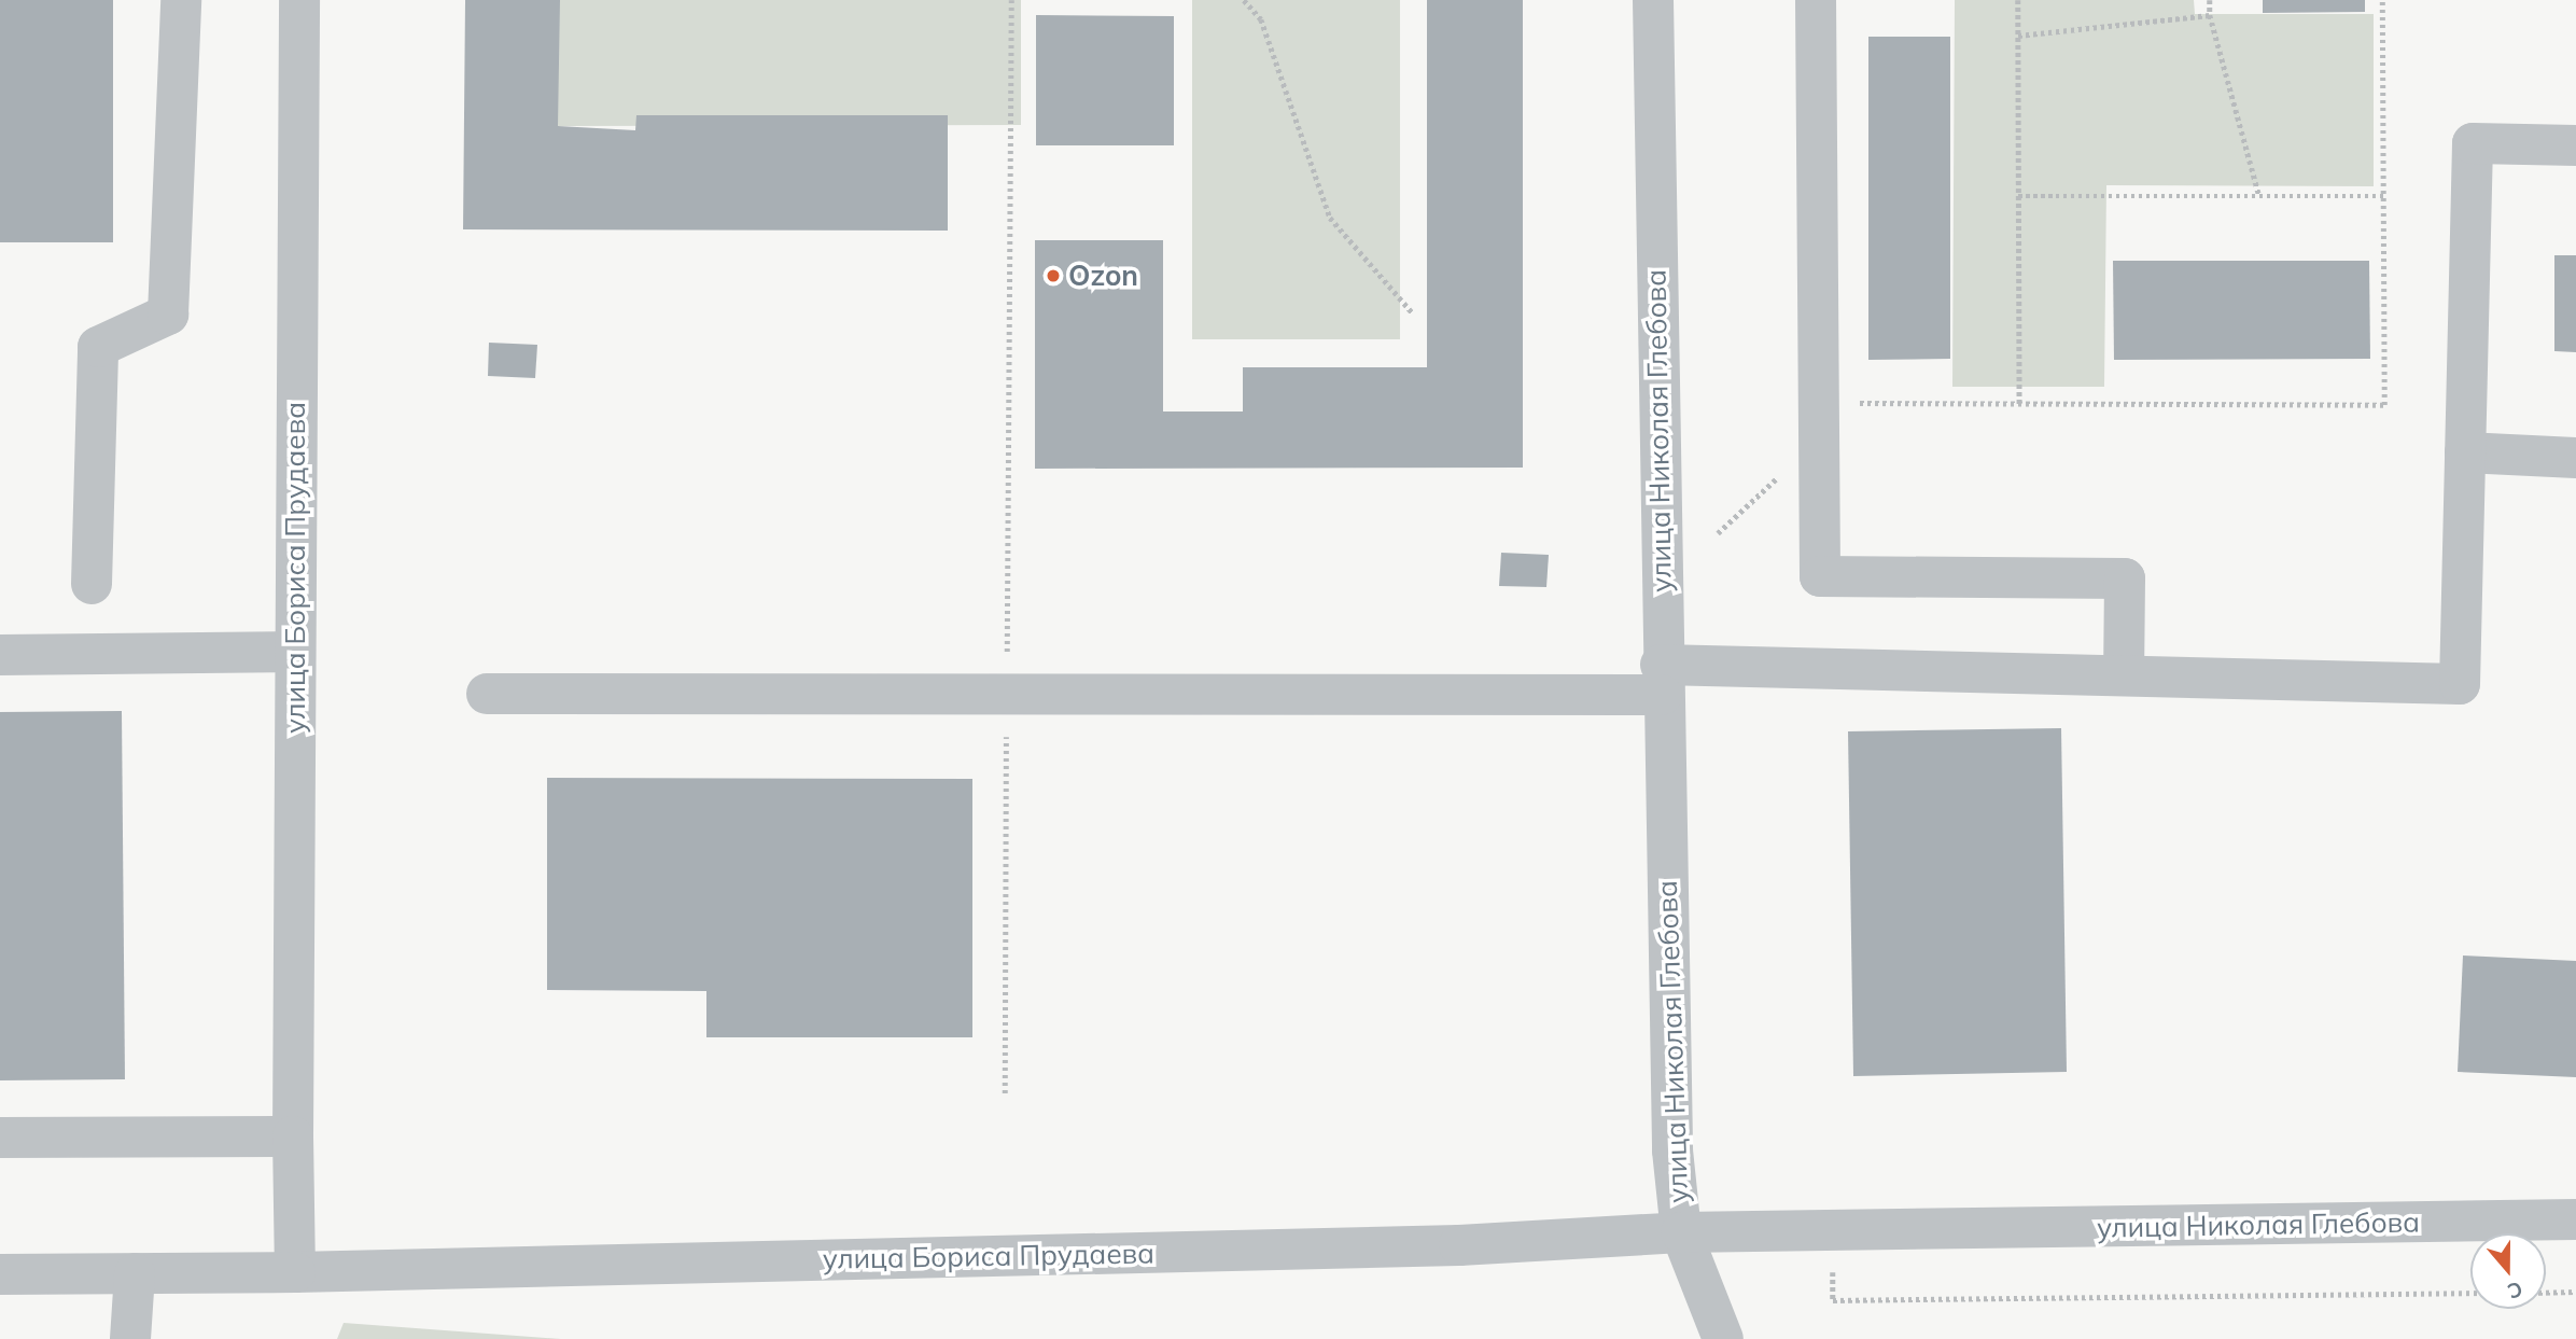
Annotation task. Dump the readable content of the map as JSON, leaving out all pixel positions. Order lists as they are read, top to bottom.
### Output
{
  "streets": {
    "street": ["улица Николая Глебова", "улица Бориса Прудаева"]
  },
  "crossings": [
    ["улица Николая Глебова", "улица Бориса Прудаева"]
  ],
  "places": ["Ozon"],
  "north": "bottom"
}
